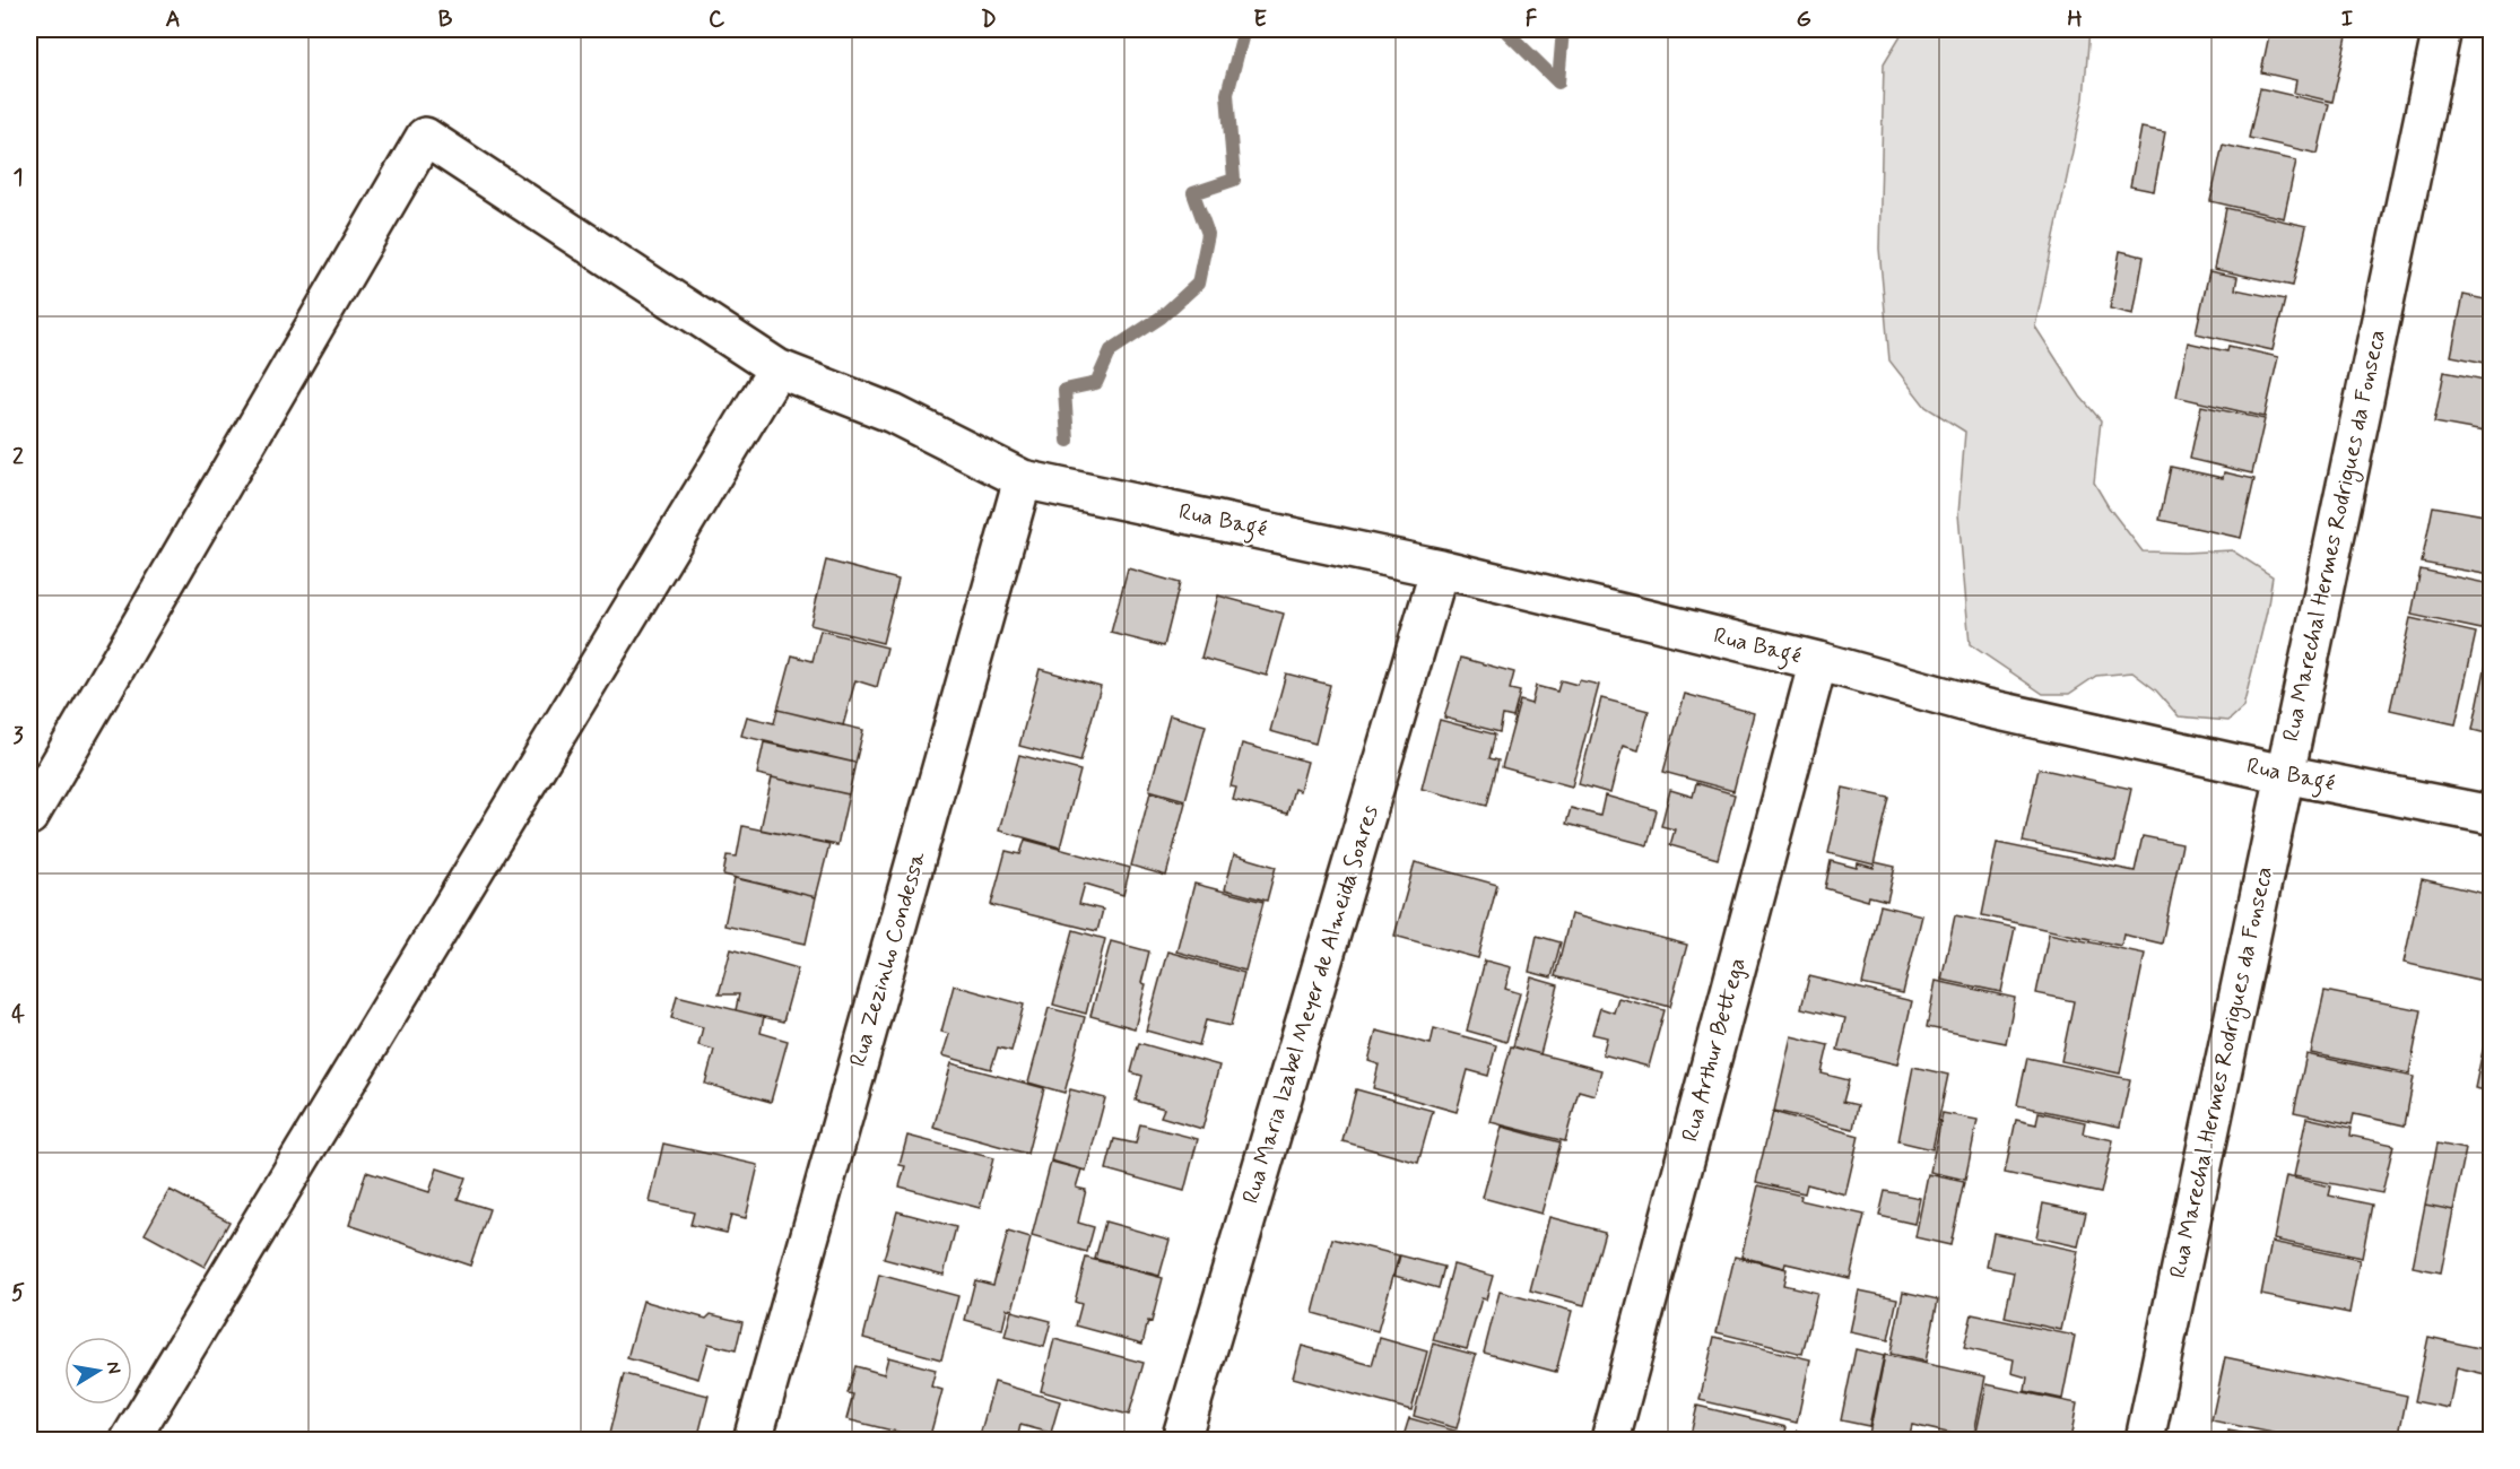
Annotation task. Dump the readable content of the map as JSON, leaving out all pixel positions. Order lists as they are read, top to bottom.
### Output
{
  "streets": {
    "street": [
      "Rua Bagé",
      "Rua Marechal Hermes Rodrigues da Fonseca",
      "Rua Zezinho Condessa",
      "Rua Maria Izabel Meyer de Almeida Soares",
      "Rua Arthur Bettega"
    ]
  },
  "crossings": [
    ["Rua Bagé", "Rua Marechal Hermes Rodrigues da Fonseca"],
    ["Rua Bagé", "Rua Zezinho Condessa"],
    ["Rua Bagé", "Rua Maria Izabel Meyer de Almeida Soares"],
    ["Rua Bagé", "Rua Arthur Bettega"]
  ],
  "north": "right",
  "grid": {
    "columns": [
      "A",
      "B",
      "C",
      "D",
      "E",
      "F",
      "G",
      "H",
      "I"
    ],
    "rows": [
      "1",
      "2",
      "3",
      "4",
      "5"
    ]
  }
}
